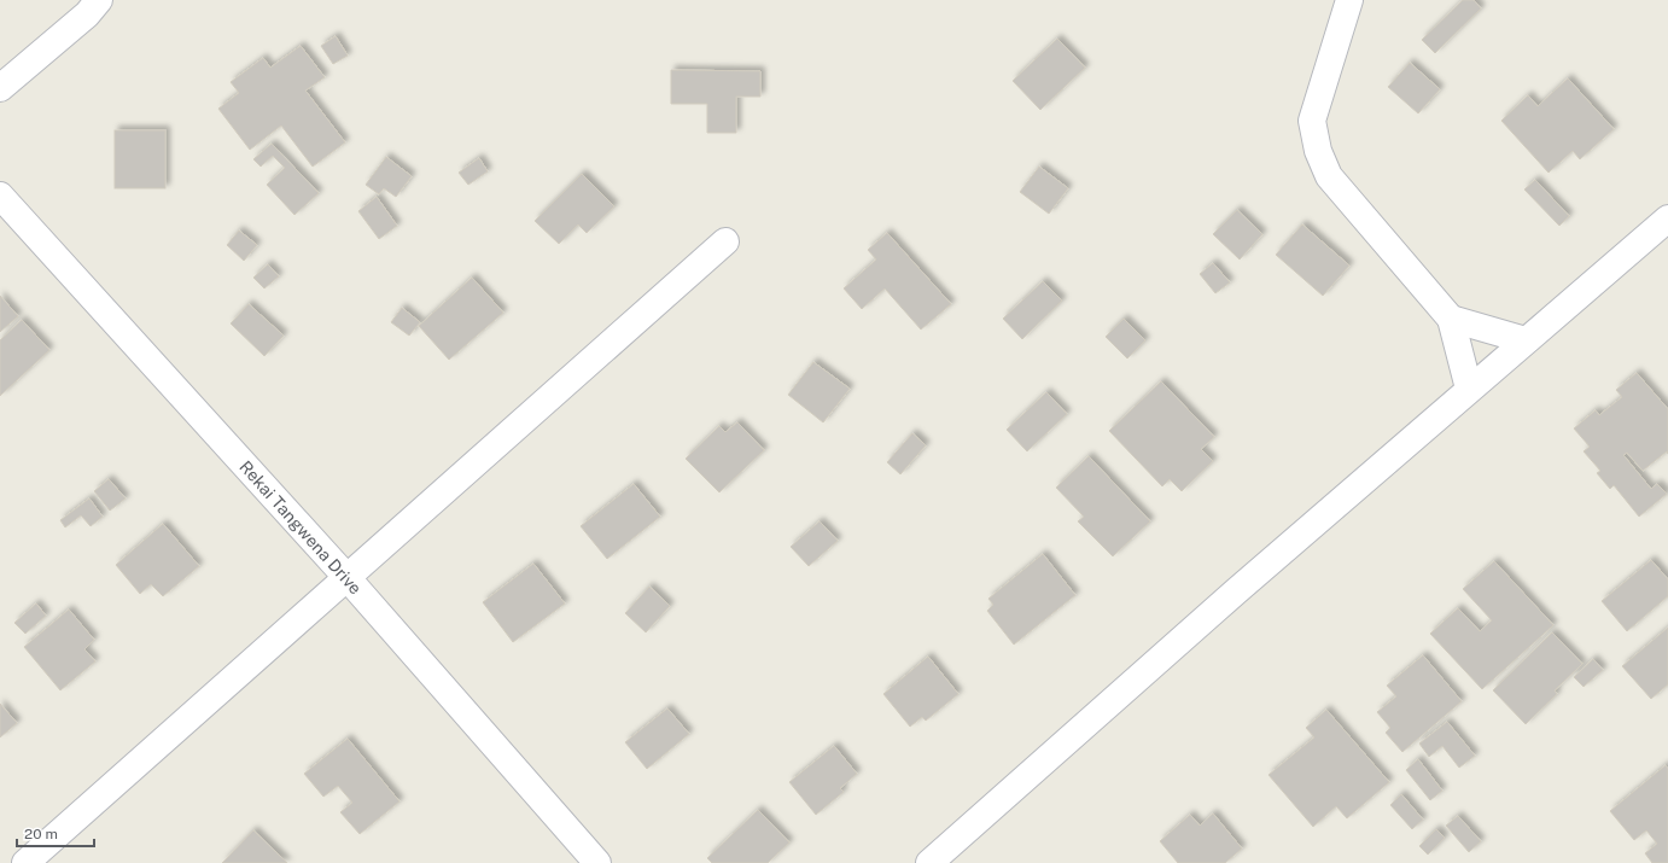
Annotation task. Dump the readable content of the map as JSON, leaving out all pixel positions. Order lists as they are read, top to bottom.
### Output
{
  "streets": {
    "street": ["Rekai Tangwena Drive"]
  },
  "scale_bar": "20 m"
}
